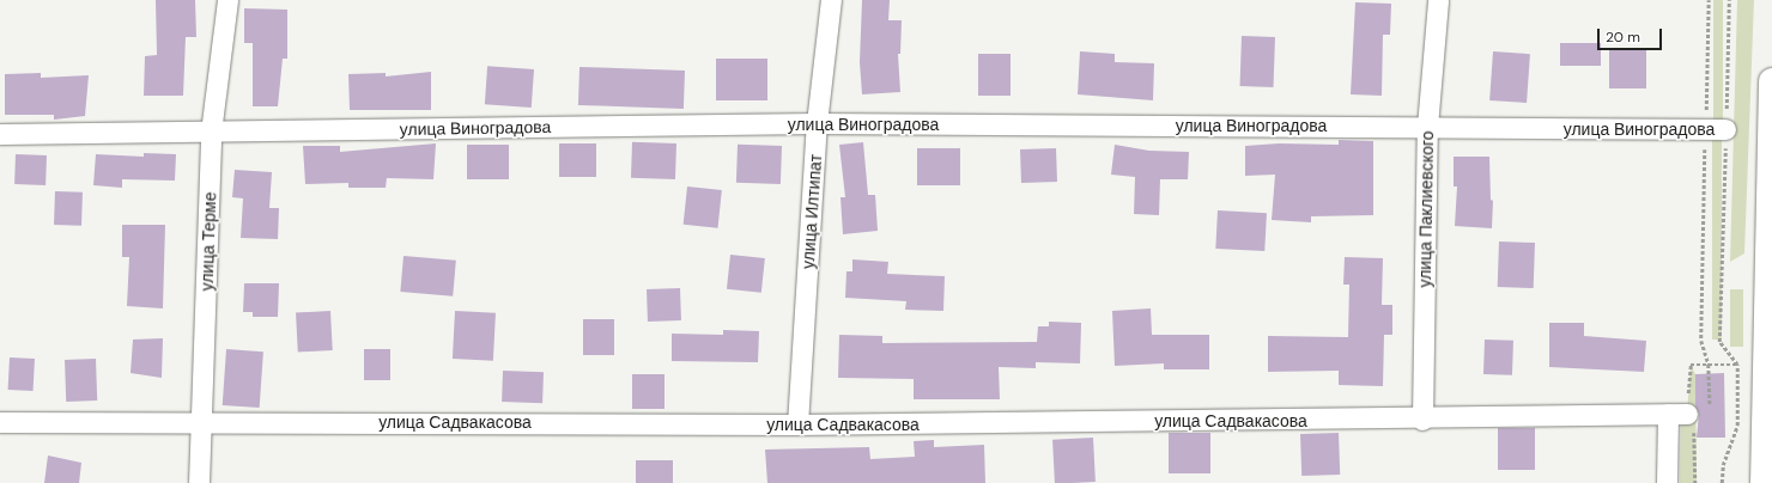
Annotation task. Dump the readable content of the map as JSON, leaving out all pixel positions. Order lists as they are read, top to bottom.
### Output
{
  "streets": {
    "street": [
      "улица Виноградова",
      "улица Паклиевского",
      "улица Илтипат",
      "улица Терме",
      "улица Садвакасова"
    ]
  },
  "crossings": [
    ["улица Виноградова", "улица Паклиевского"],
    ["улица Виноградова", "улица Илтипат"],
    ["улица Виноградова", "улица Терме"],
    ["улица Паклиевского", "улица Садвакасова"],
    ["улица Илтипат", "улица Садвакасова"],
    ["улица Терме", "улица Садвакасова"]
  ],
  "scale_bar": "20 m"
}
